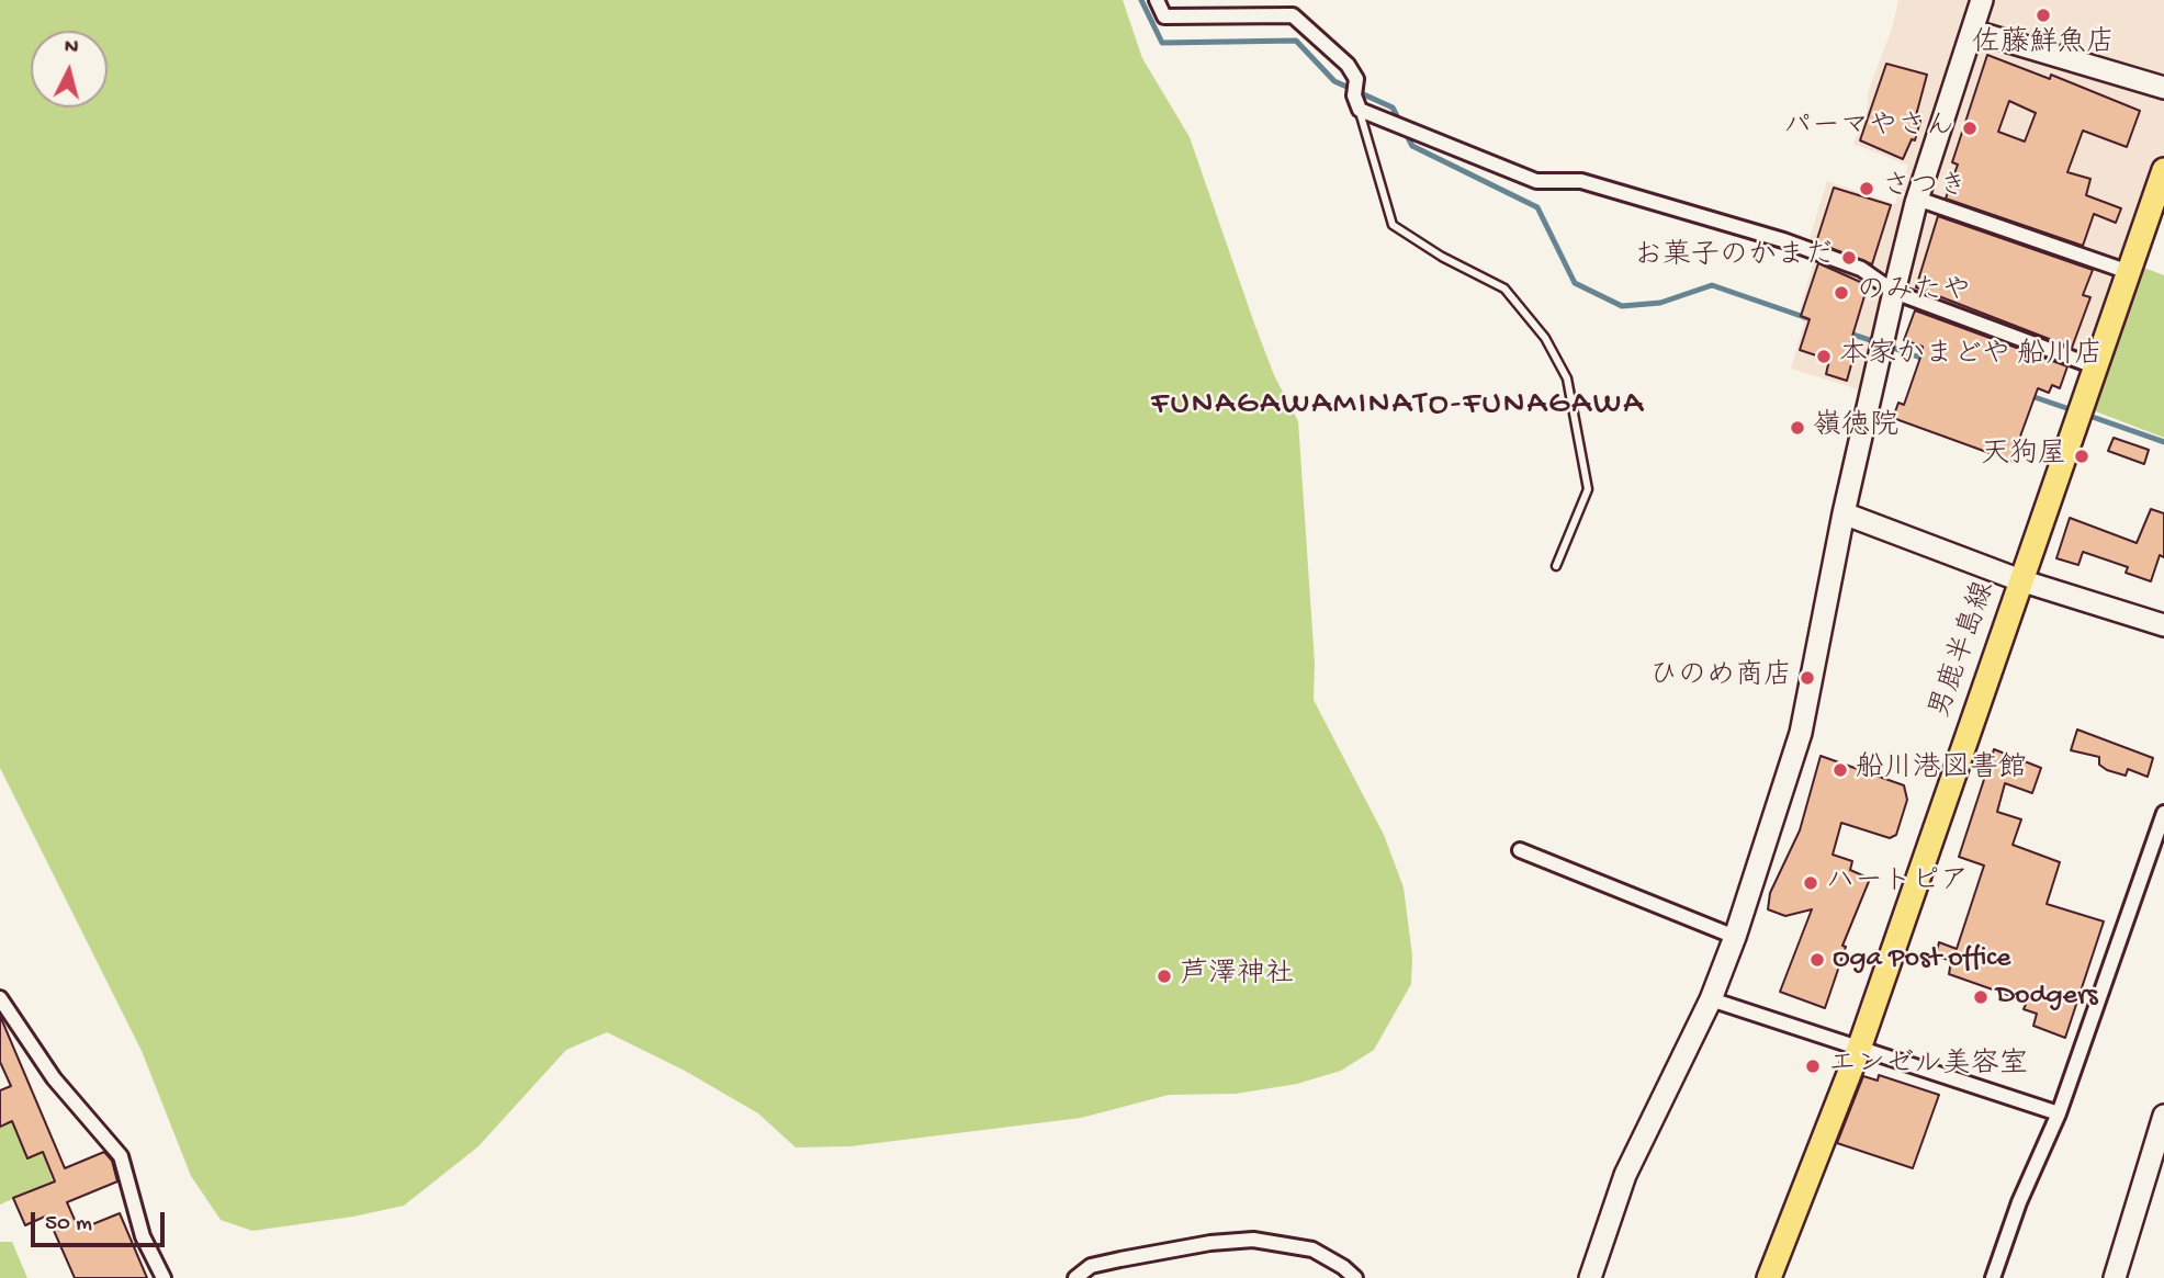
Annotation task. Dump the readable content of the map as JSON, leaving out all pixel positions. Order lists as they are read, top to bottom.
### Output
{
  "streets": {
    "main road": ["男鹿半島線"]
  },
  "districts": ["FUNAGAWAMINATO-FUNAGAWA"],
  "places": [
    "佐藤鮮魚店",
    "パーマやさん",
    "さつき",
    "お菓子のかまだ",
    "のみたや",
    "本家かまどや 船川店",
    "嶺徳院",
    "天狗屋",
    "ひのめ商店",
    "船川港図書館",
    "ハートピア",
    "Oga Post office",
    "芦澤神社",
    "Dodgers",
    "エンゼル美容室"
  ],
  "scale_bar": "50 m",
  "north": "top"
}
